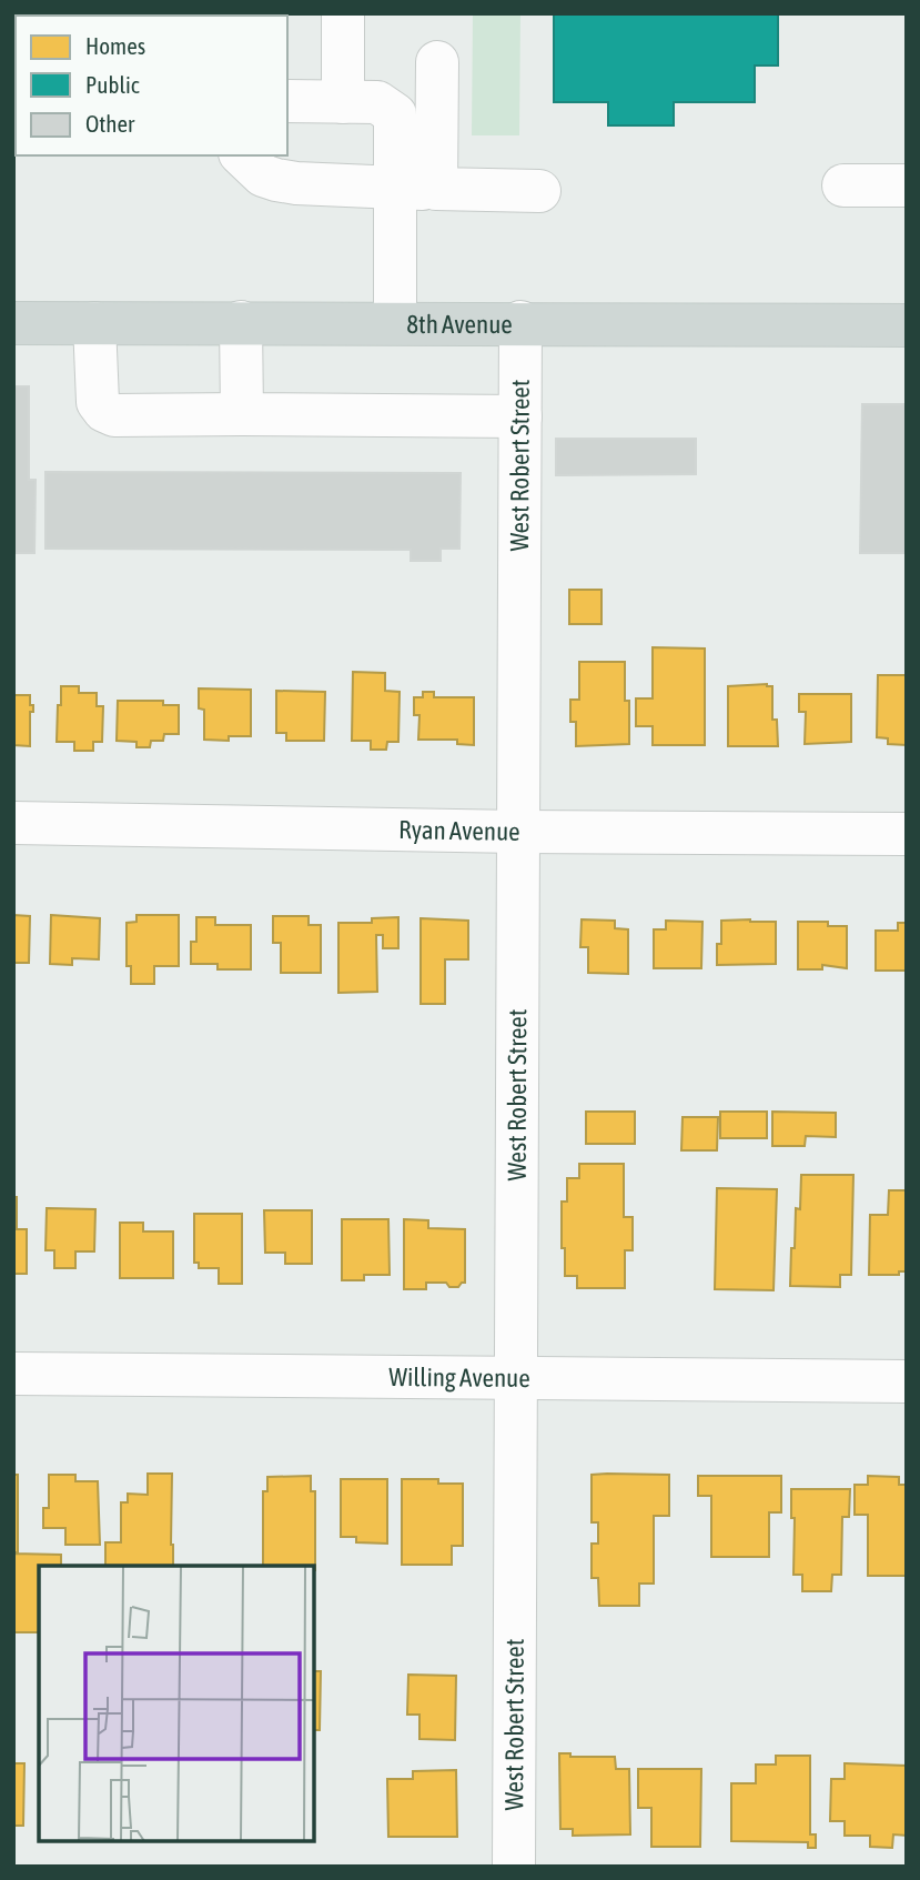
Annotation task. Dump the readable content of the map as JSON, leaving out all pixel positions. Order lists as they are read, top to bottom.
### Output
{
  "streets": {
    "main road": ["8th Avenue"],
    "street": ["West Robert Street", "Ryan Avenue", "Willing Avenue"]
  },
  "crossings": [
    ["8th Avenue", "West Robert Street"],
    ["West Robert Street", "Ryan Avenue"],
    ["West Robert Street", "Willing Avenue"]
  ],
  "legend": ["Homes", "Public", "Other"]
}
